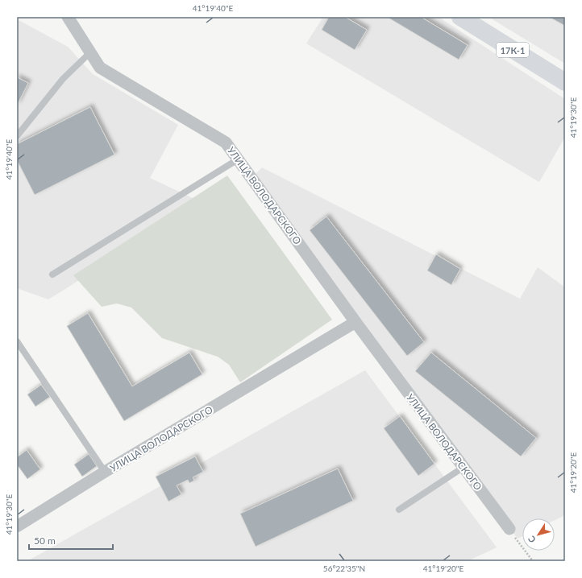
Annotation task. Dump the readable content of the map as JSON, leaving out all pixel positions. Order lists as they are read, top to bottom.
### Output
{
  "streets": {
    "main road": ["17К-1"],
    "street": ["УЛИЦА ВОЛОДАРСКОГО"]
  },
  "scale_bar": "50 m",
  "north": "bottom left",
  "coordinates": [
    "41°19'40\"E",
    "41°19'30\"E",
    "41°19'20\"E",
    "56°22'35\"N"
  ]
}
